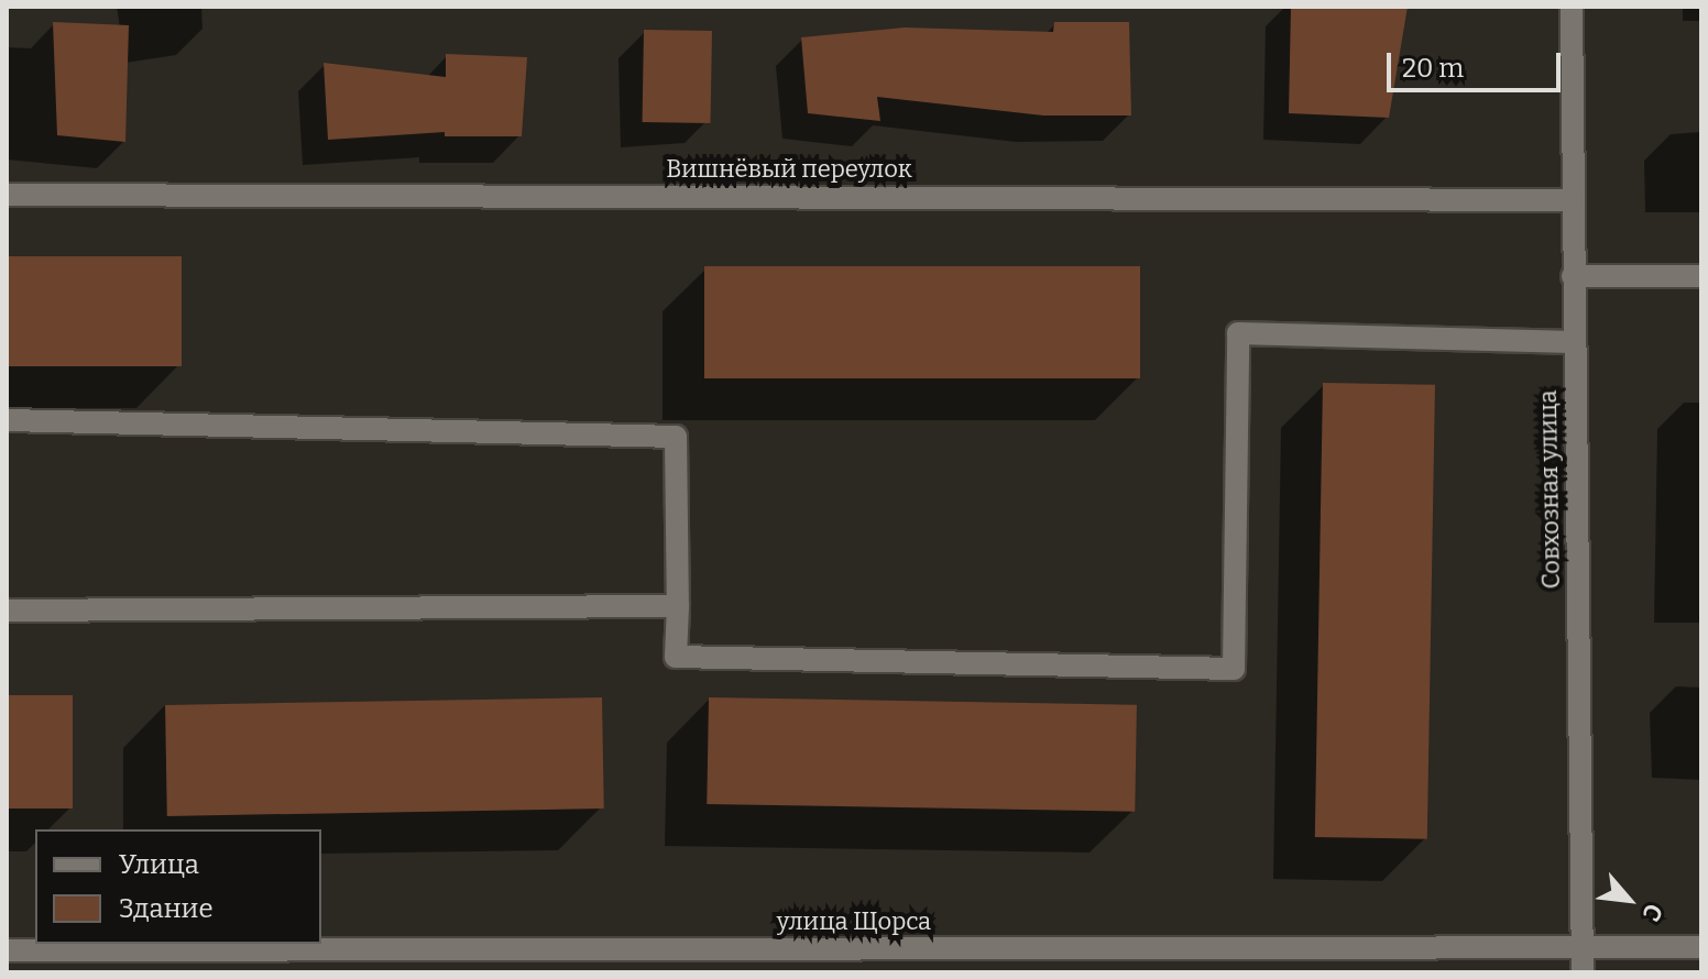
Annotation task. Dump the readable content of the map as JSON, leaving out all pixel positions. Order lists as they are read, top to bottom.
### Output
{
  "streets": {
    "street": ["Вишнёвый переулок", "Совхозная улица", "улица Щорса"]
  },
  "crossings": [
    ["Вишнёвый переулок", "Совхозная улица"],
    ["Совхозная улица", "улица Щорса"]
  ],
  "legend": ["Улица", "Здание"],
  "scale_bar": "20 m",
  "north": "bottom right"
}
